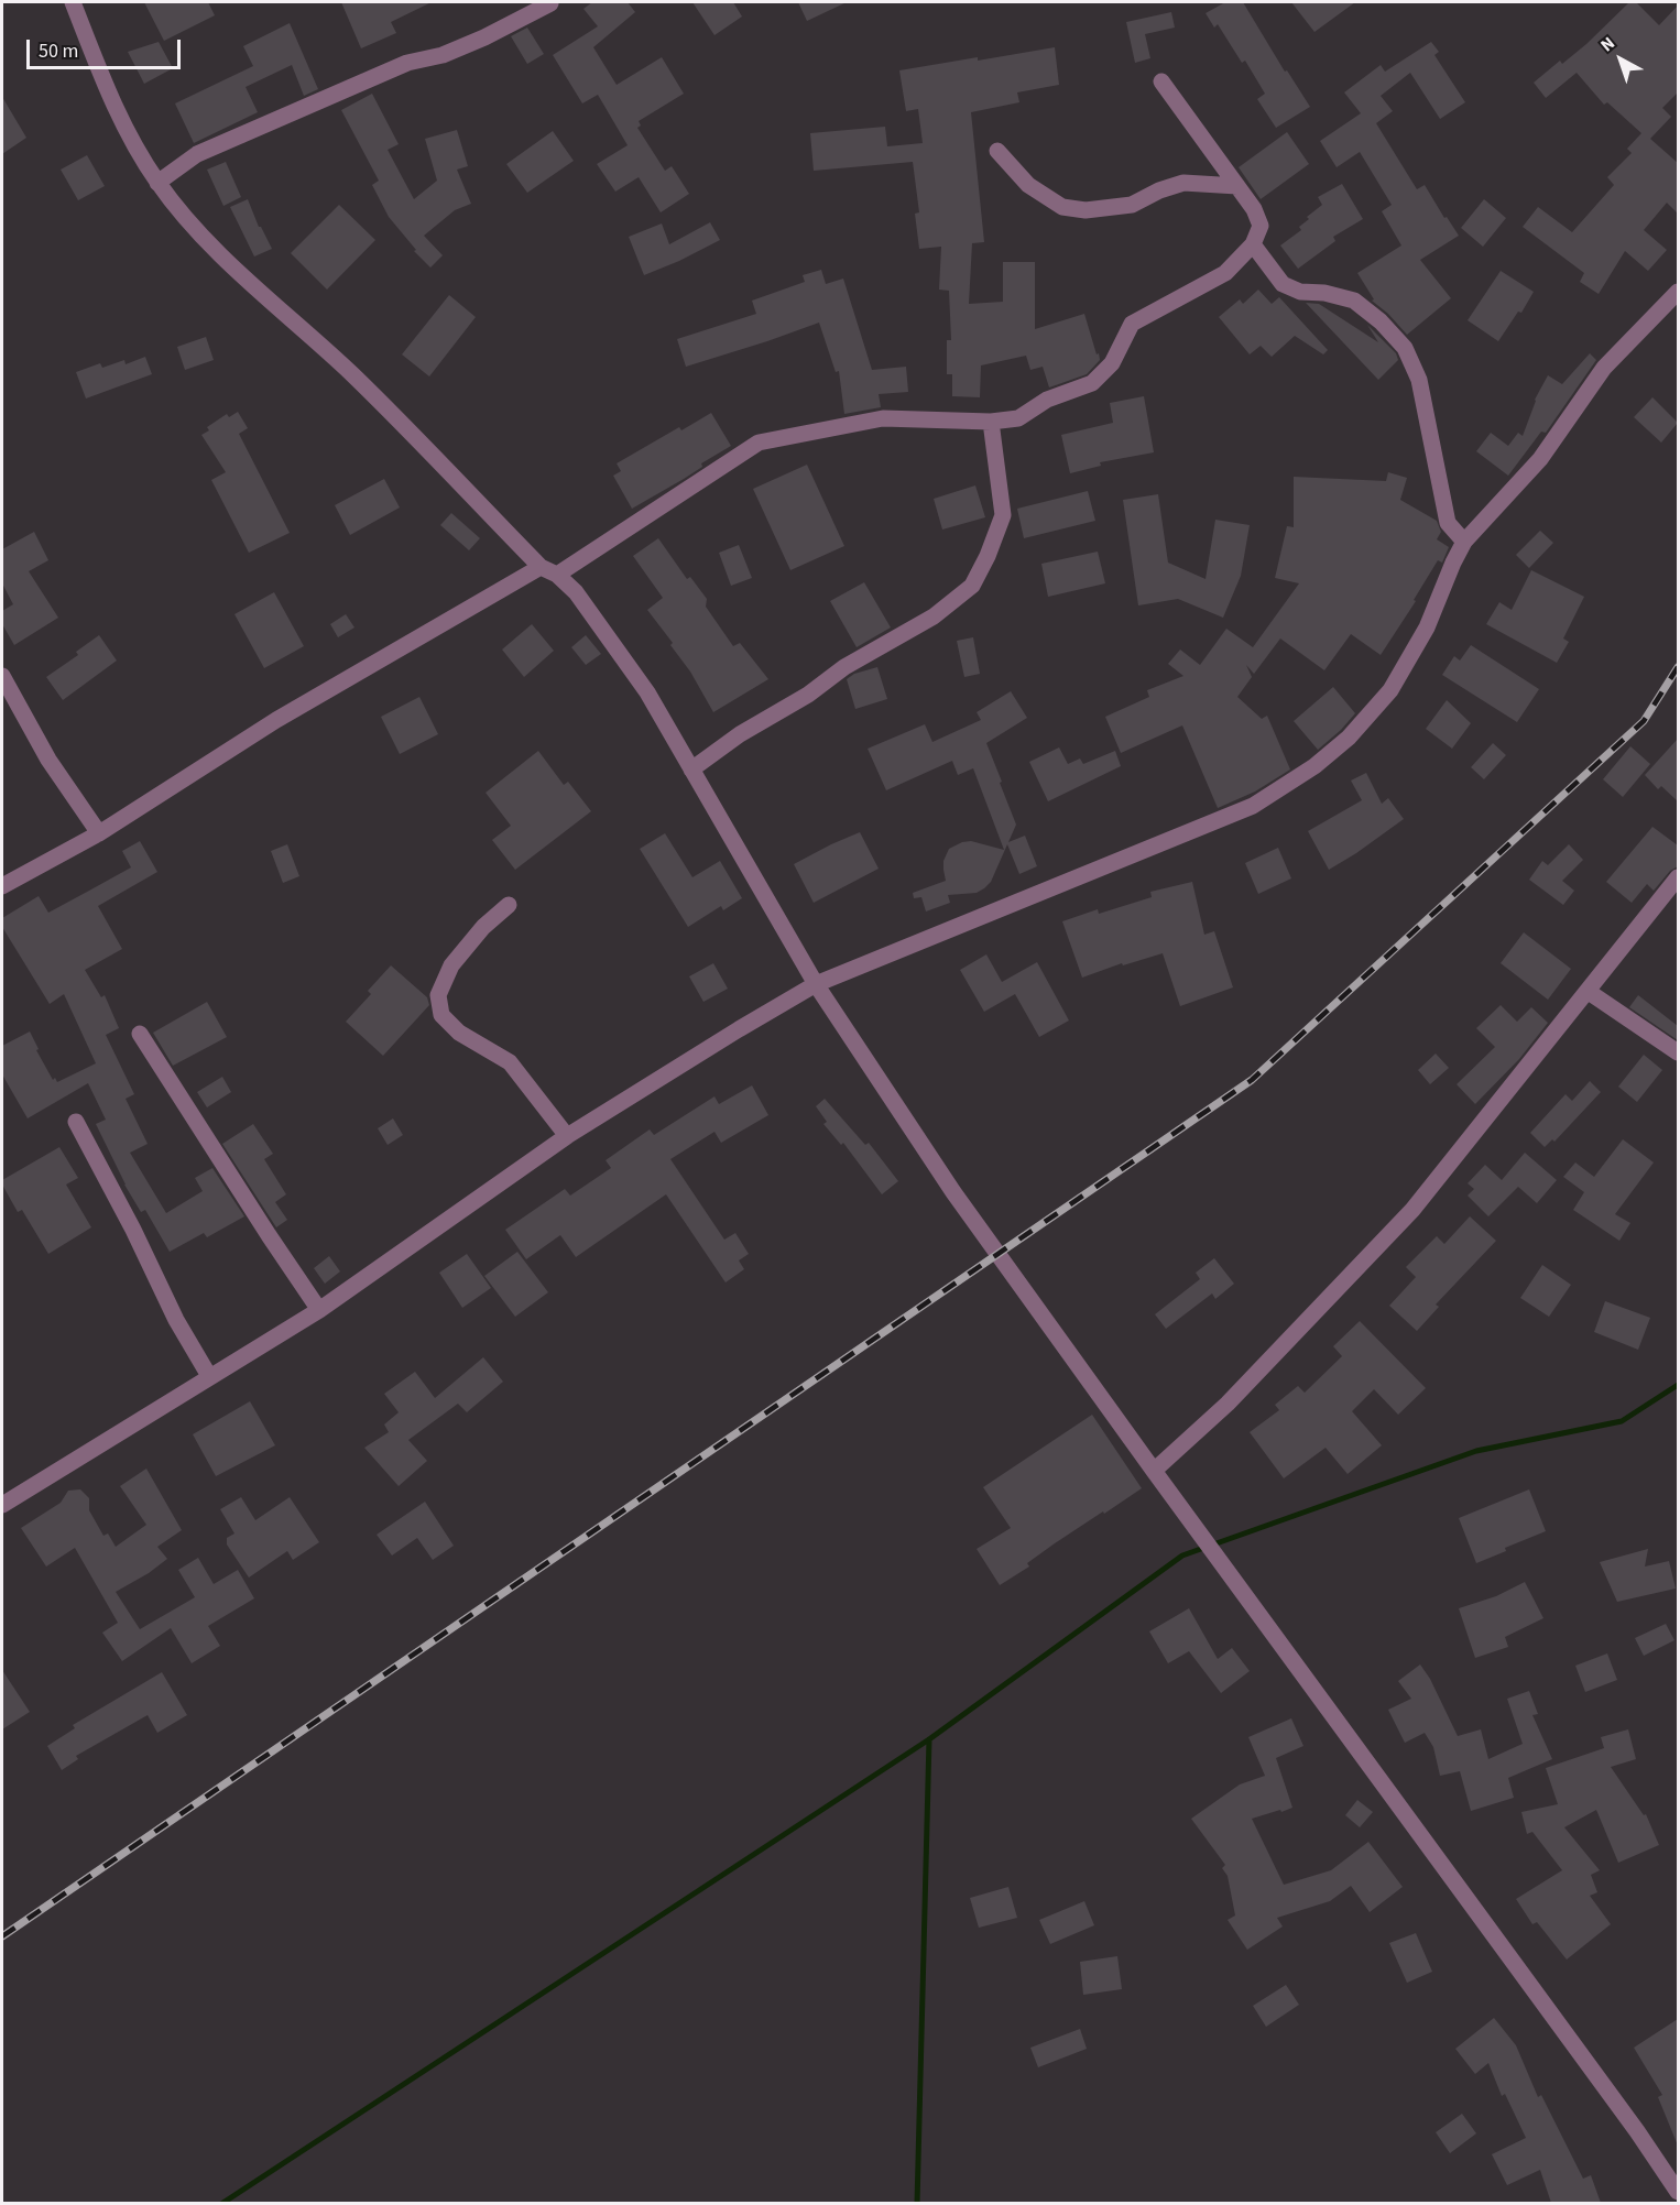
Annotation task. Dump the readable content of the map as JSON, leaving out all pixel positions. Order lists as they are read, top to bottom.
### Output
{
  "scale_bar": "50 m",
  "north": "top left"
}
